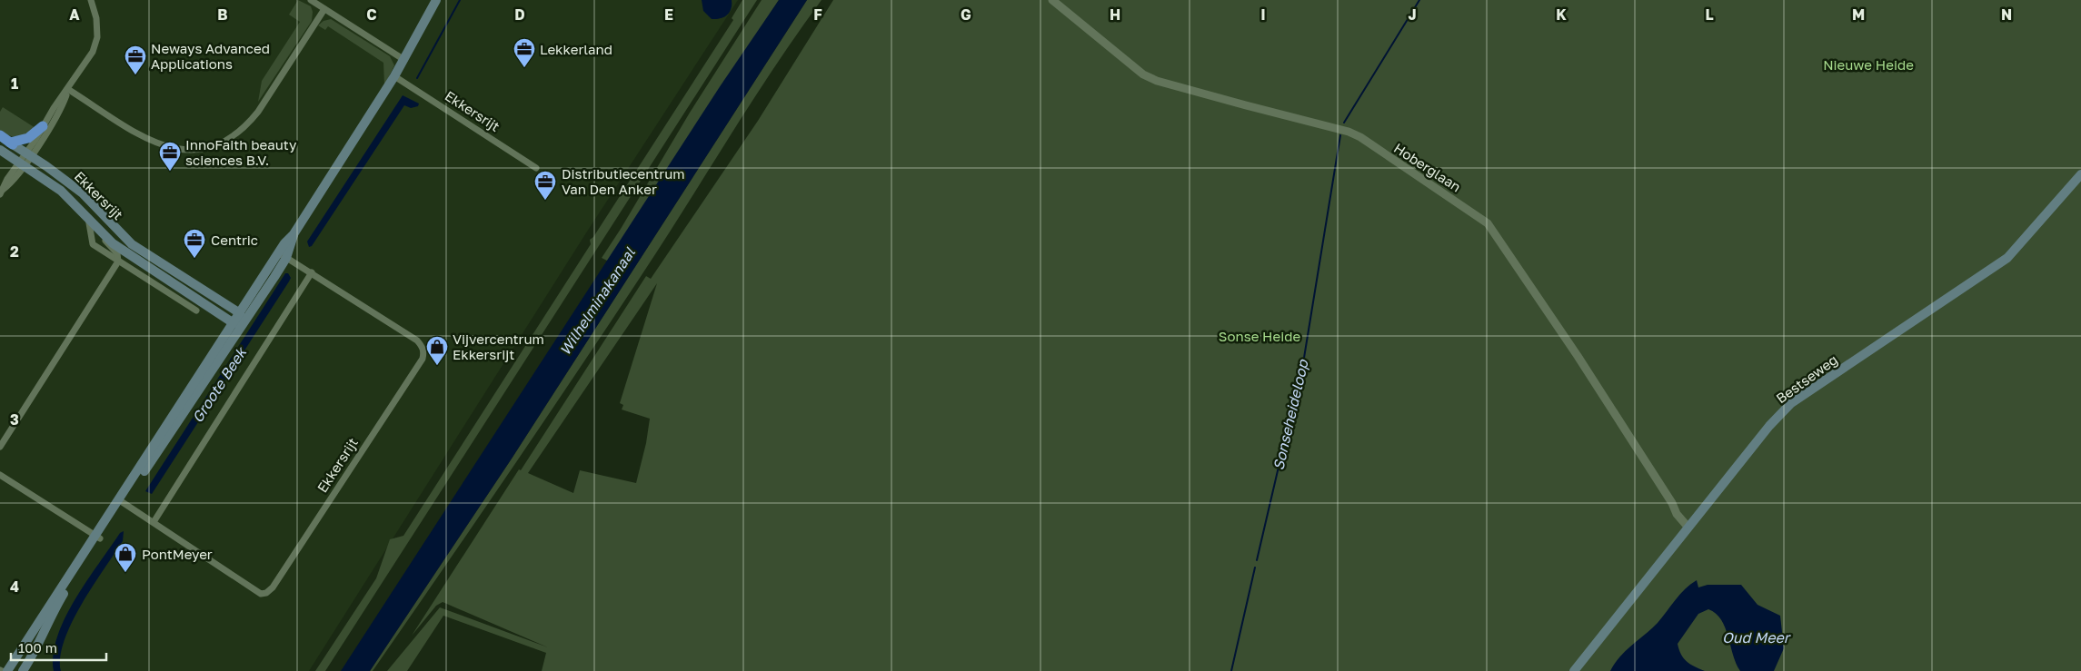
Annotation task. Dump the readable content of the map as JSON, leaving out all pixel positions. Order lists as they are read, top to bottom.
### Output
{
  "streets": {
    "highway": ["Ekkersrijt"],
    "main road": ["Bestseweg"],
    "street": ["Hoberglaan"]
  },
  "crossings": [
    ["Hoberglaan", "Bestseweg"]
  ],
  "water": [
    "Wilhelminakanaal",
    "Groote Beek",
    "Sonseheideloop",
    "Oud Meer"
  ],
  "parks": ["Nieuwe Heide", "Sonse Heide"],
  "places": {
    "office": [
      "Lekkerland",
      "Neways Advanced Applications",
      "InnoFaith beauty sciences B.V.",
      "Distributiecentrum Van Den Anker",
      "Centric"
    ],
    "shop": ["Vijvercentrum Ekkersrijt", "PontMeyer"]
  },
  "scale_bar": "100 m",
  "grid": {
    "columns": [
      "A",
      "B",
      "C",
      "D",
      "E",
      "F",
      "G",
      "H",
      "I",
      "J",
      "K",
      "L",
      "M",
      "N"
    ],
    "rows": [
      "1",
      "2",
      "3",
      "4"
    ]
  }
}
